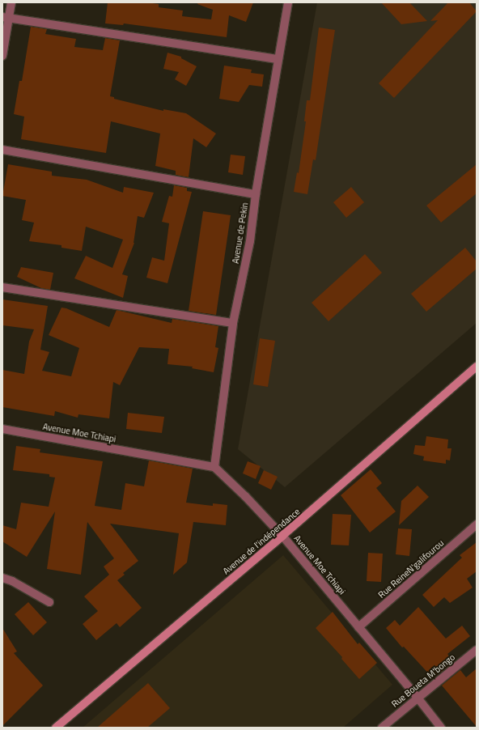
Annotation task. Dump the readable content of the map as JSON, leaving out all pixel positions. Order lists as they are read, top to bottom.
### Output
{
  "streets": {
    "street": [
      "Avenue de Pekin",
      "Avenue Moe Tchiapi",
      "Avenue de l'indépendance",
      "Rue ReineN'galifourou",
      "Rue Boueta M'bongo"
    ]
  },
  "crossings": [
    ["Avenue de Pekin", "Avenue Moe Tchiapi"],
    ["Avenue Moe Tchiapi", "Avenue de l'indépendance"],
    ["Avenue Moe Tchiapi", "Rue ReineN'galifourou"],
    ["Avenue Moe Tchiapi", "Rue Boueta M'bongo"]
  ]
}
